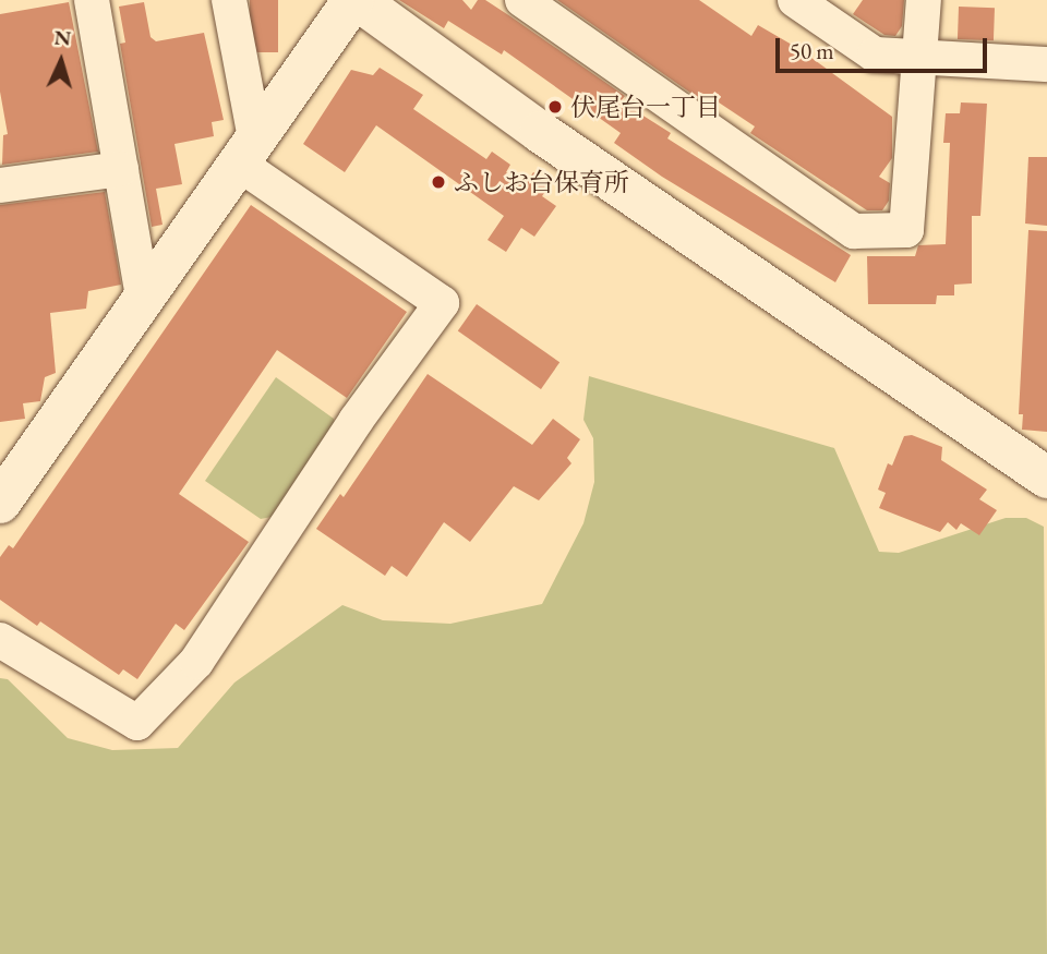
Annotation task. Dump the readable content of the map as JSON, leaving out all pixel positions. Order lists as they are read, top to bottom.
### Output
{
  "places": ["伏尾台一丁目", "ふしお台保育所"],
  "scale_bar": "50 m",
  "north": "top"
}
